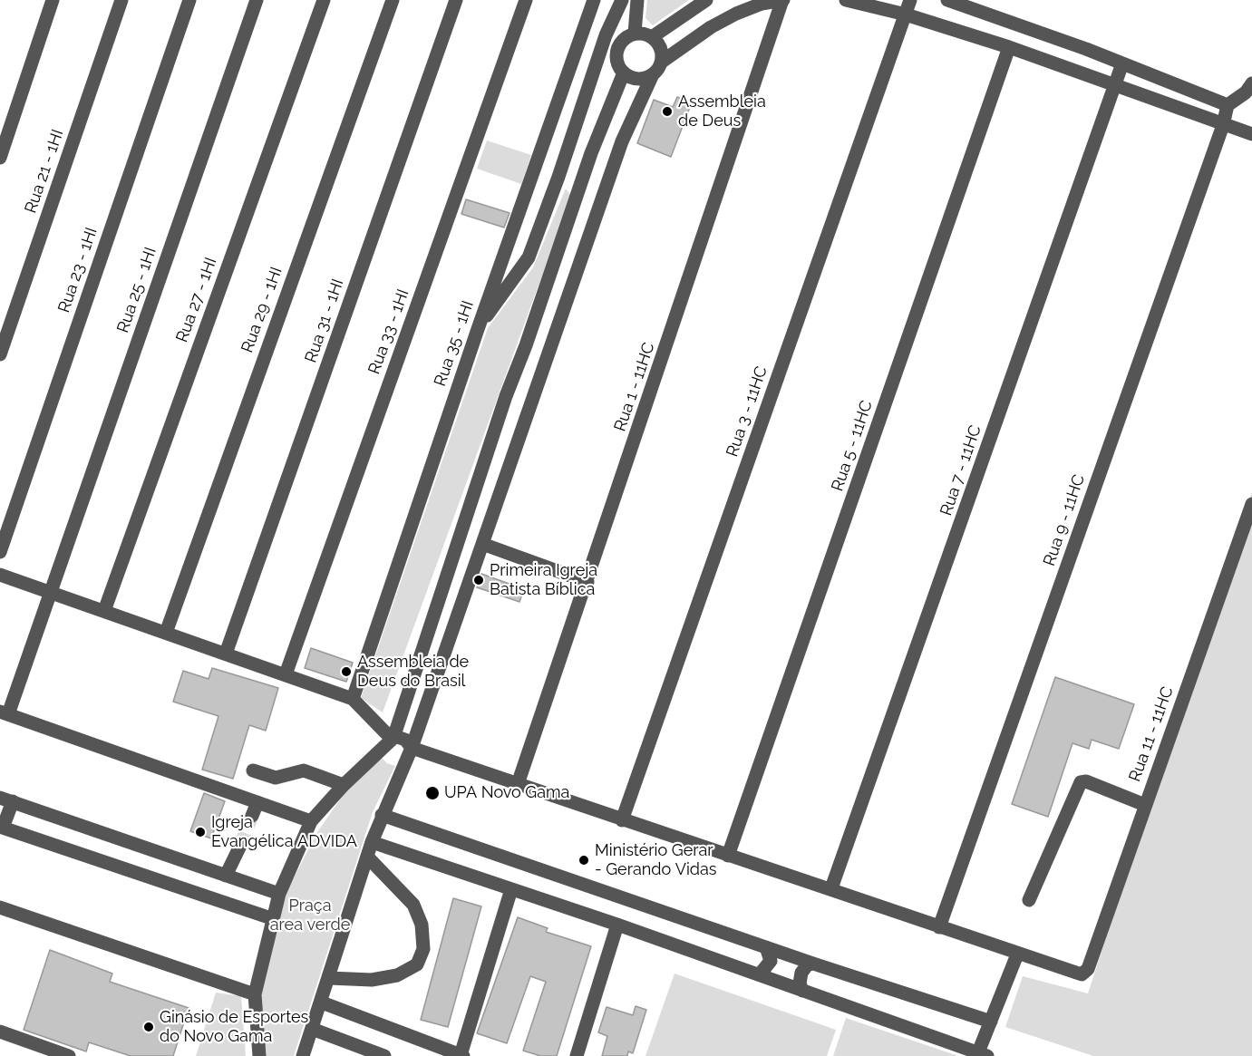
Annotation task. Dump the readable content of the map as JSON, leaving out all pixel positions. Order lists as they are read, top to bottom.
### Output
{
  "streets": {
    "street": [
      "Rua 21 - 1HI",
      "Rua 23 - 1HI",
      "Rua 25 - 1HI",
      "Rua 27 - 1HI",
      "Rua 29 - 1HI",
      "Rua 31 - 1HI",
      "Rua 33 - 1HI",
      "Rua 35 - 1HI",
      "Rua 1 - 11HC",
      "Rua 3 - 11HC",
      "Rua 5 - 11HC",
      "Rua 7 - 11HC",
      "Rua 9 - 11HC",
      "Rua 11 - 11HC"
    ]
  },
  "parks": ["Praça area verde"],
  "places": [
    "Assembleia de Deus",
    "Primeira Igreja Batista Bíblica",
    "Assembleia de Deus do Brasil",
    "UPA Novo Gama",
    "Igreja Evangélica ADVIDA",
    "Ministério Gerar - Gerando Vidas",
    "Ginásio de Esportes do Novo Gama"
  ]
}
